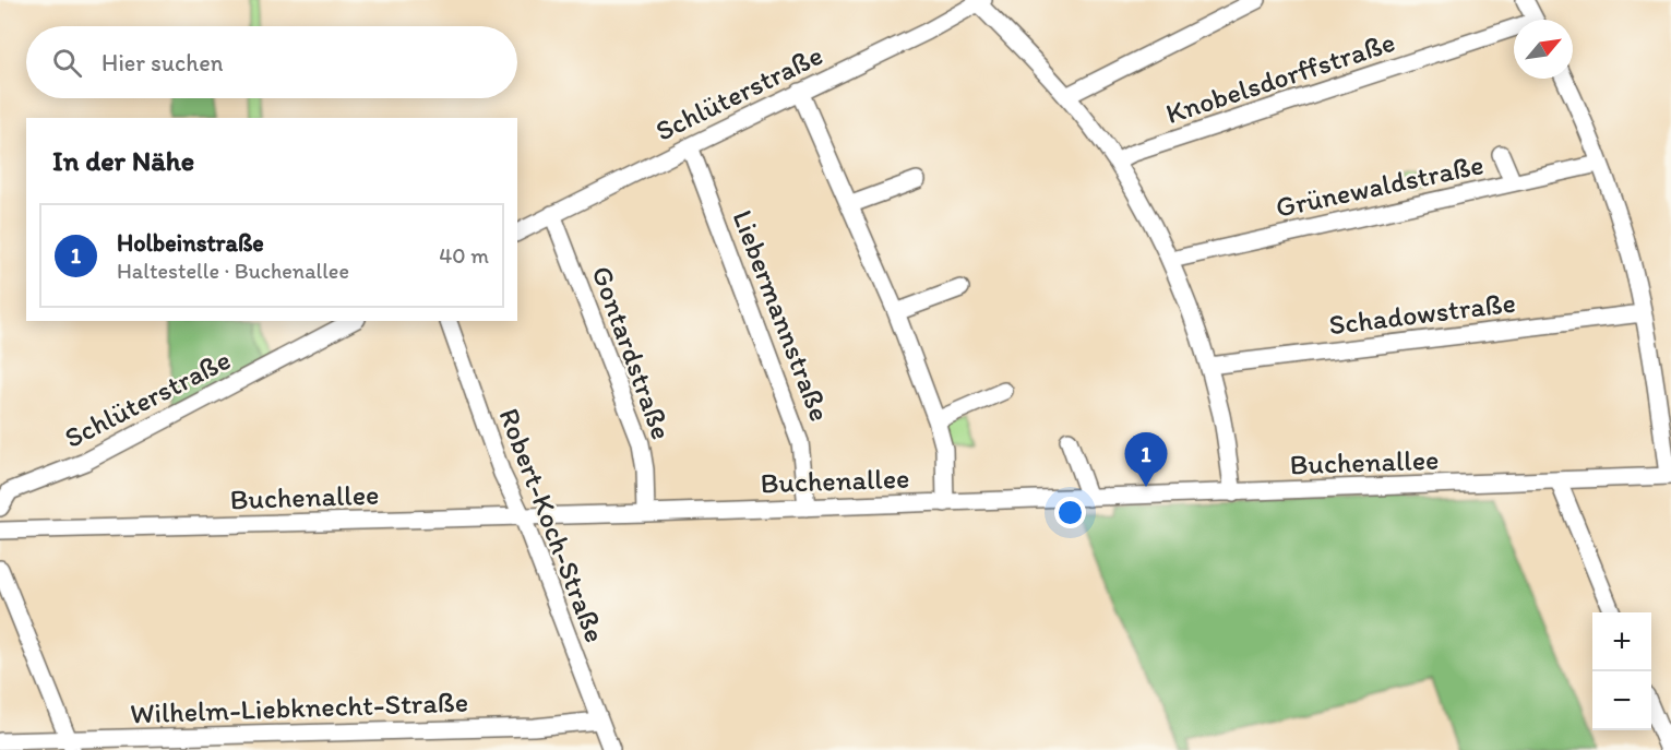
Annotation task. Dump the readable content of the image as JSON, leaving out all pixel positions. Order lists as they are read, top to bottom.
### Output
{
  "streets": {
    "street": [
      "Knobelsdorffstraße",
      "Schlüterstraße",
      "Grünewaldstraße",
      "Schadowstraße",
      "Liebermannstraße",
      "Gontardstraße",
      "Buchenallee",
      "Robert-Koch-Straße",
      "Wilhelm-Liebknecht-Straße"
    ]
  },
  "crossings": [
    ["Schlüterstraße", "Liebermannstraße"],
    ["Schlüterstraße", "Gontardstraße"],
    ["Liebermannstraße", "Buchenallee"],
    ["Gontardstraße", "Buchenallee"],
    ["Buchenallee", "Robert-Koch-Straße"],
    ["Robert-Koch-Straße", "Wilhelm-Liebknecht-Straße"]
  ],
  "north": "top right",
  "page": {
    "search": "Hier suchen",
    "heading": "In der Nähe",
    "list": [
      {
        "mark": "1",
        "name": "Holbeinstraße",
        "note": "Haltestelle · Buchenallee",
        "value": "40 m"
      }
    ],
    "pins": "1",
    "map_buttons": ["+", "−"]
  }
}
